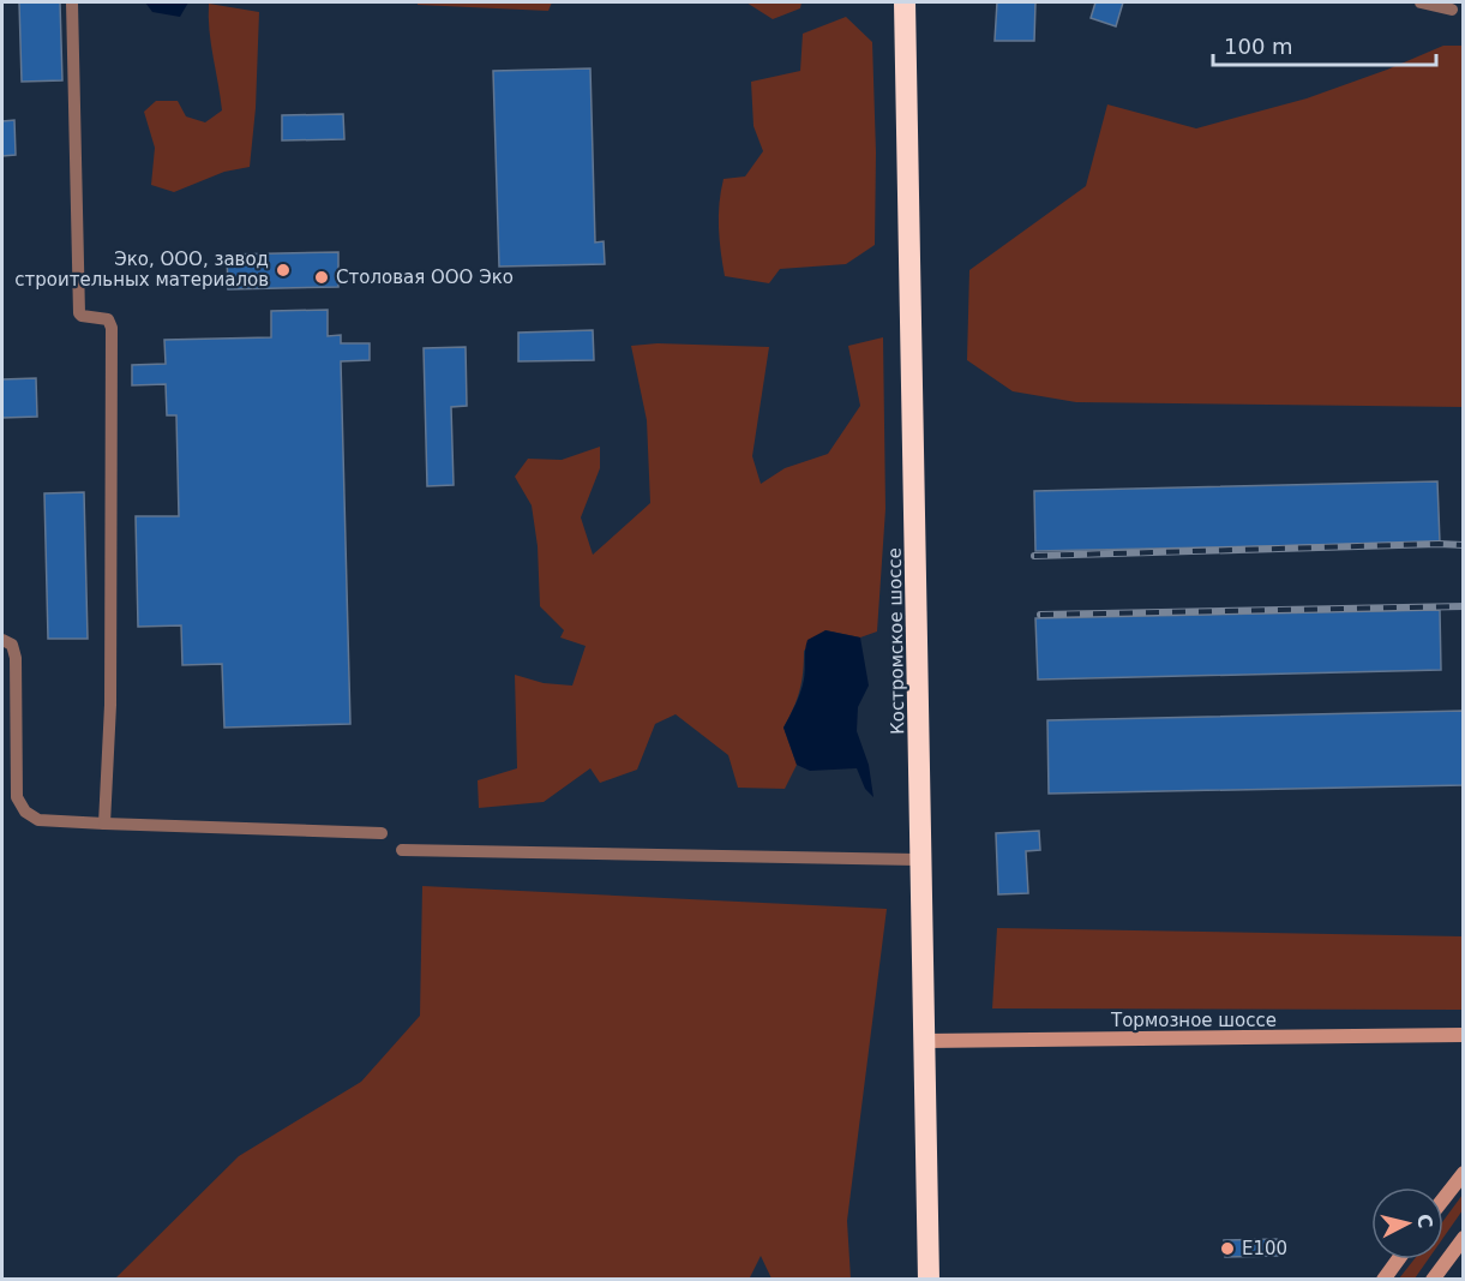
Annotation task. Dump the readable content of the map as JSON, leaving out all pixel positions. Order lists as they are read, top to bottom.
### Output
{
  "streets": {
    "highway": ["Костромское шоссе"],
    "street": ["Тормозное шоссе"]
  },
  "crossings": [
    ["Костромское шоссе", "Тормозное шоссе"]
  ],
  "places": ["Эко, ООО, завод строительных материалов", "Столовая ООО Эко", "E100"],
  "scale_bar": "100 m",
  "north": "right"
}
